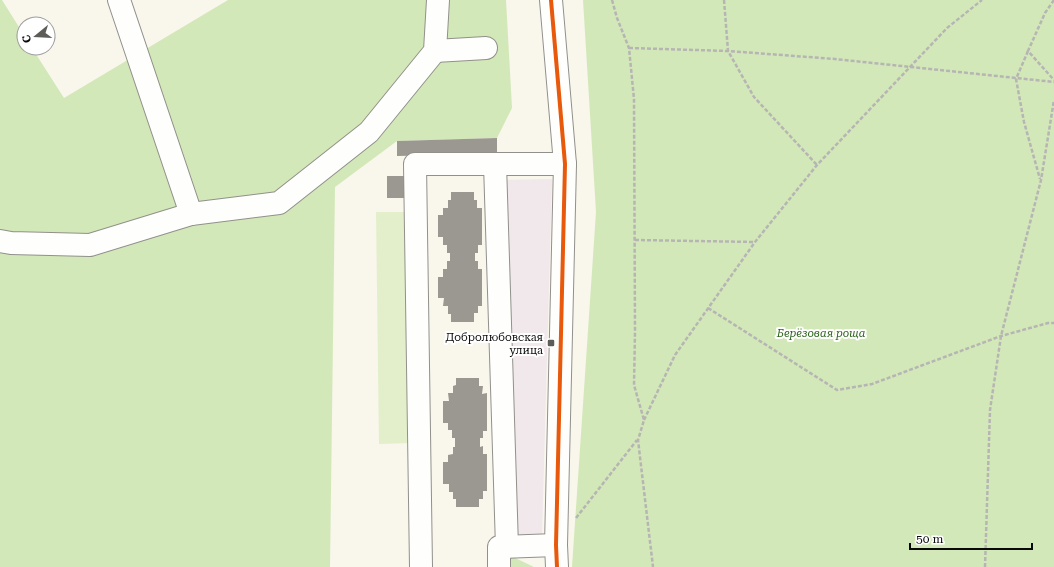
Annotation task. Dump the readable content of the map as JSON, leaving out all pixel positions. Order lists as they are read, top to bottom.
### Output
{
  "parks": ["Берёзовая роща"],
  "places": {
    "transit": ["Добролюбовская улица"]
  },
  "scale_bar": "50 m",
  "north": "left"
}
